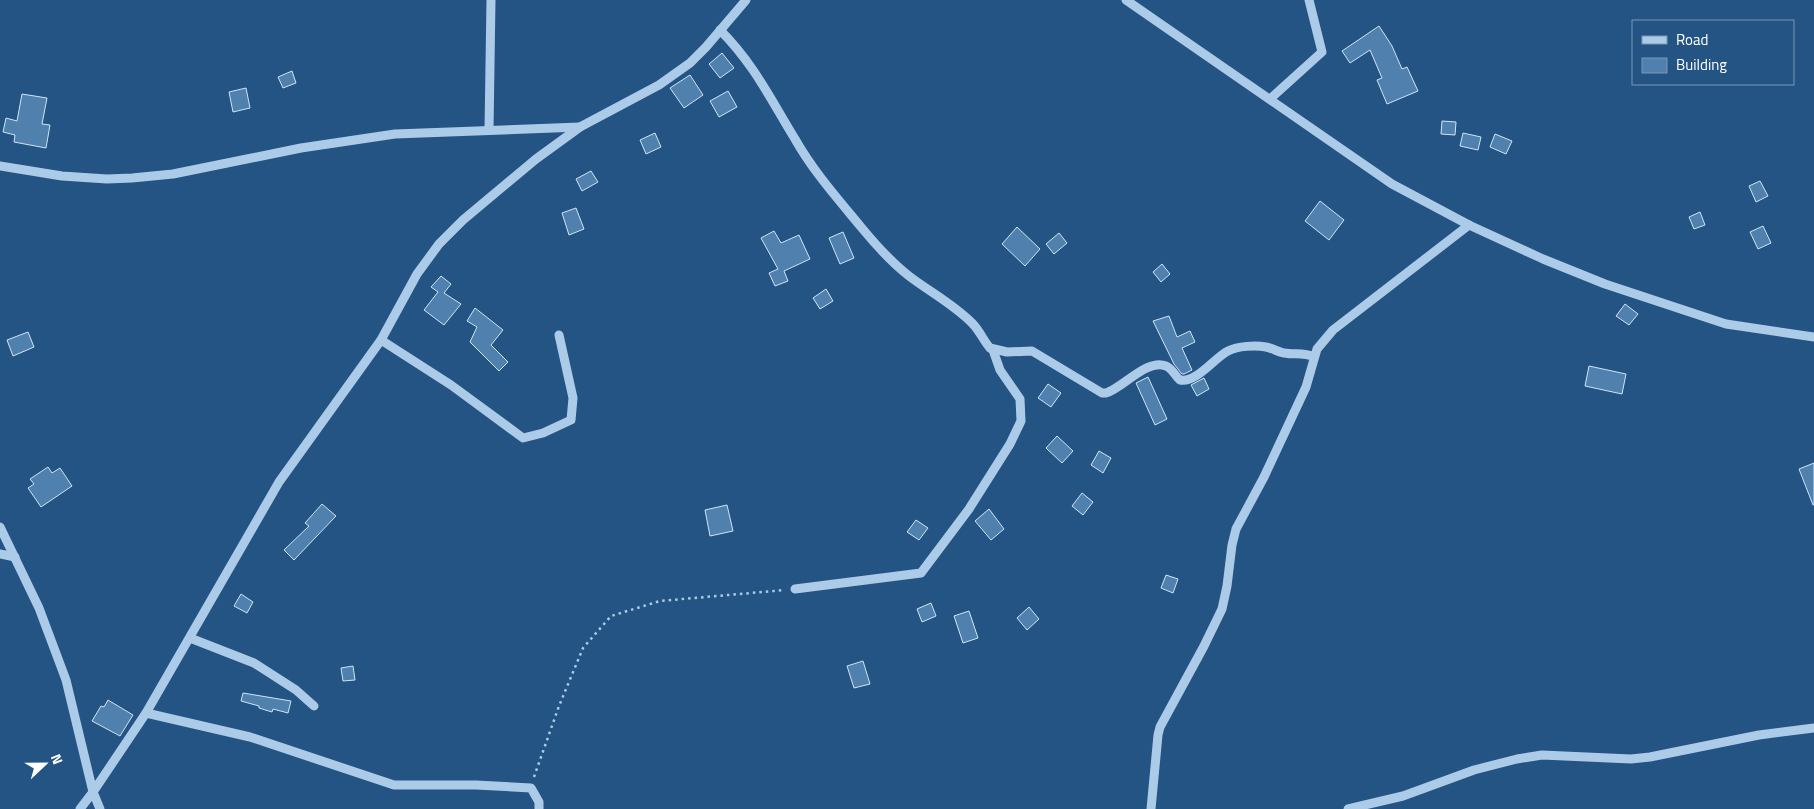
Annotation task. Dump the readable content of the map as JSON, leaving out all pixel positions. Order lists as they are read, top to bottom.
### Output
{
  "legend": ["Road", "Building"],
  "north": "right"
}
